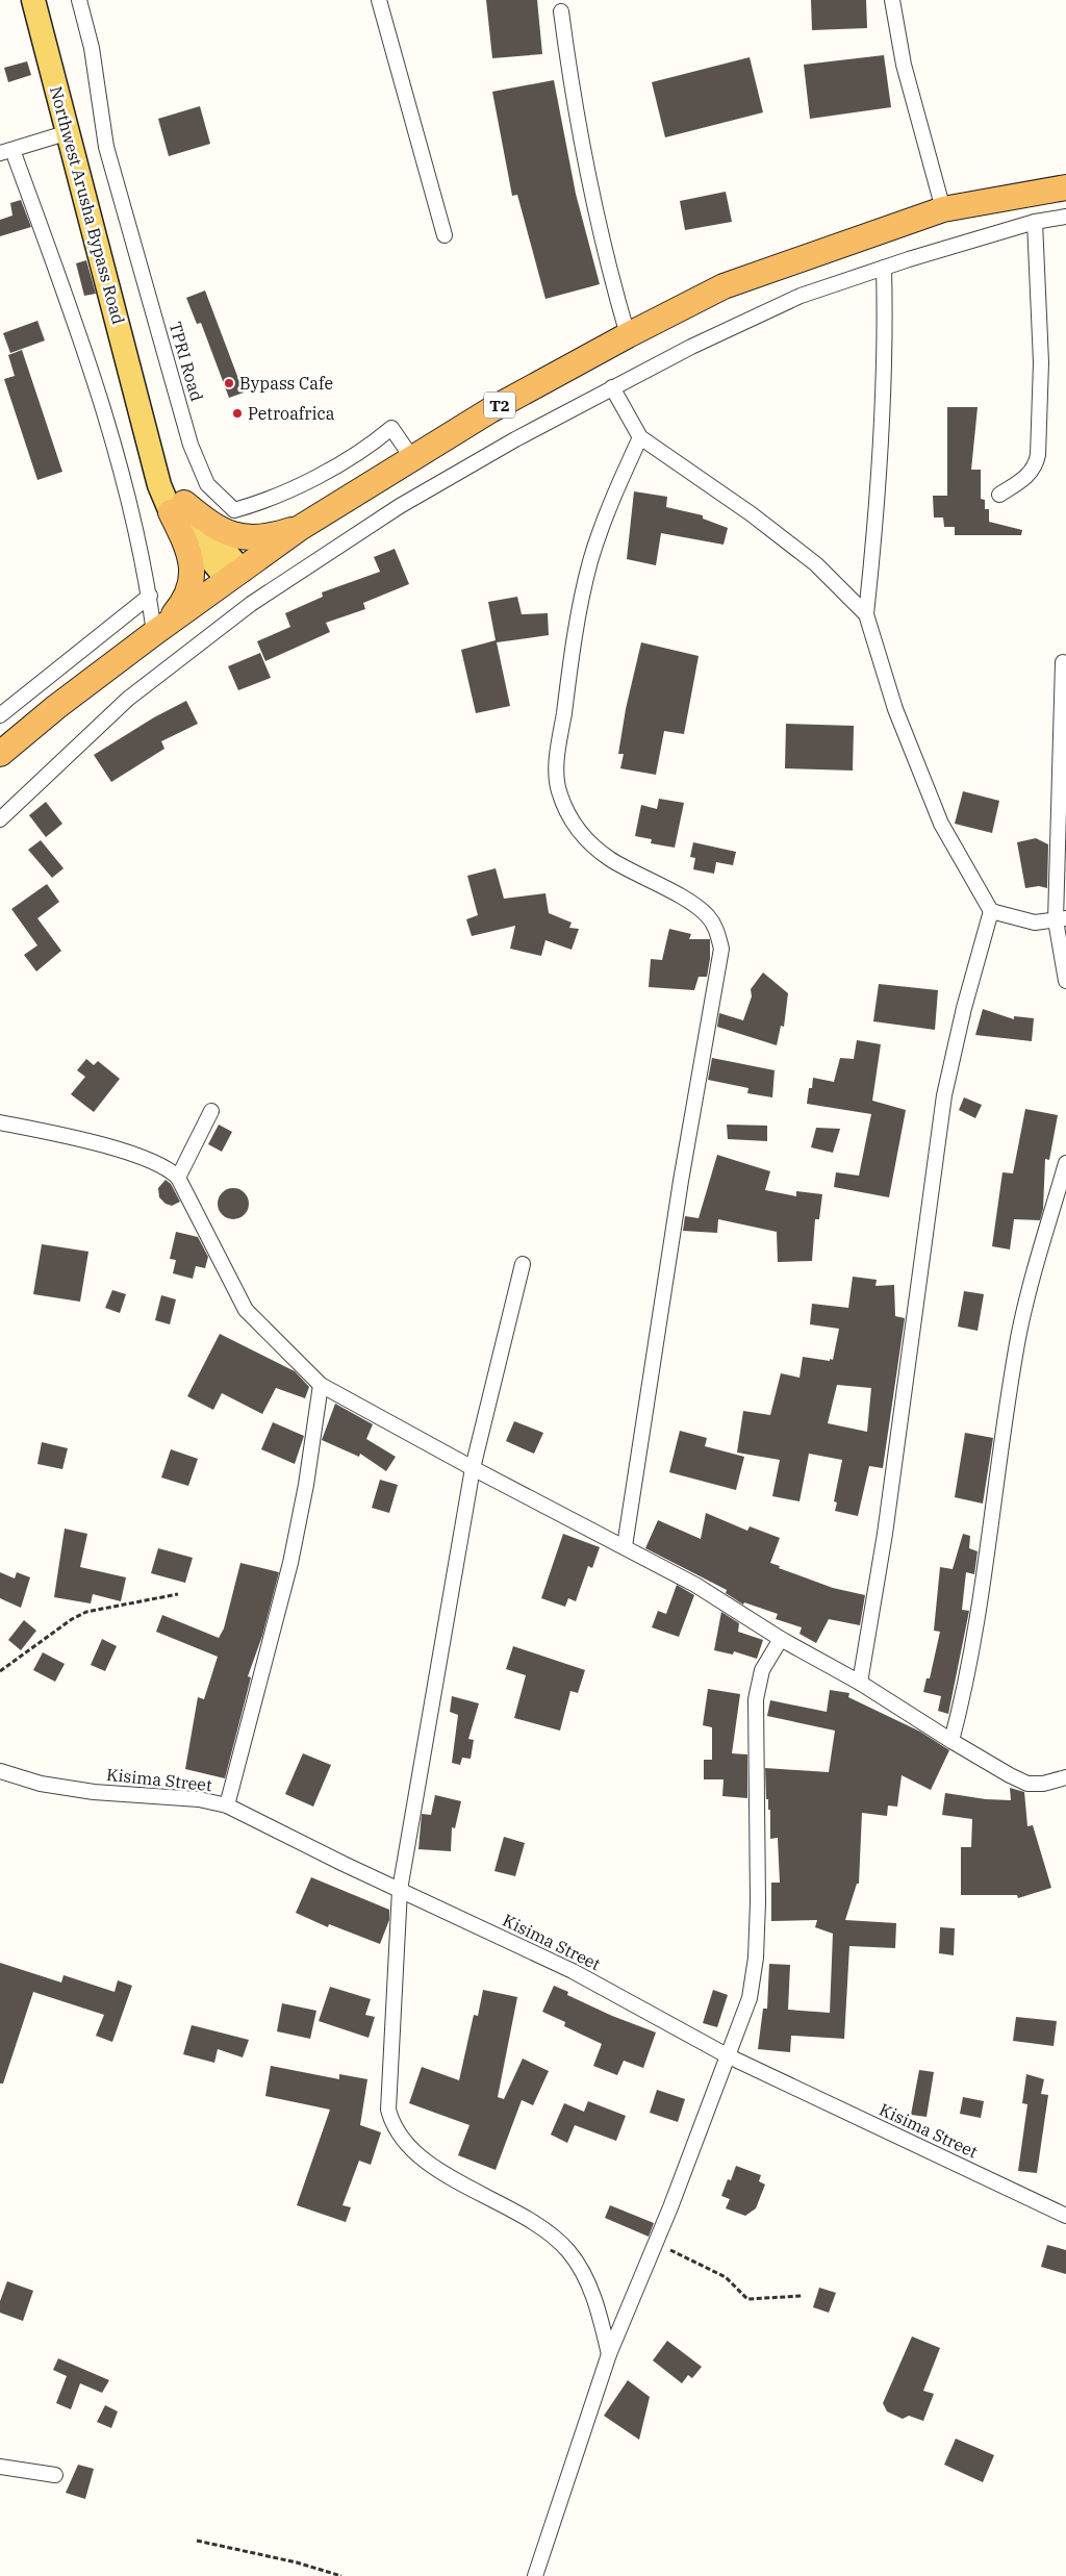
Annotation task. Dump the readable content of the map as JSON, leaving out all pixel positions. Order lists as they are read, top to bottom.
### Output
{
  "streets": {
    "highway": ["T2"],
    "main road": ["Northwest Arusha Bypass Road"],
    "street": ["TPRI Road", "Kisima Street"]
  },
  "crossings": [
    ["Northwest Arusha Bypass Road", "T2"],
    ["TPRI Road", "T2"]
  ],
  "places": ["Bypass Cafe", "Petroafrica"]
}
